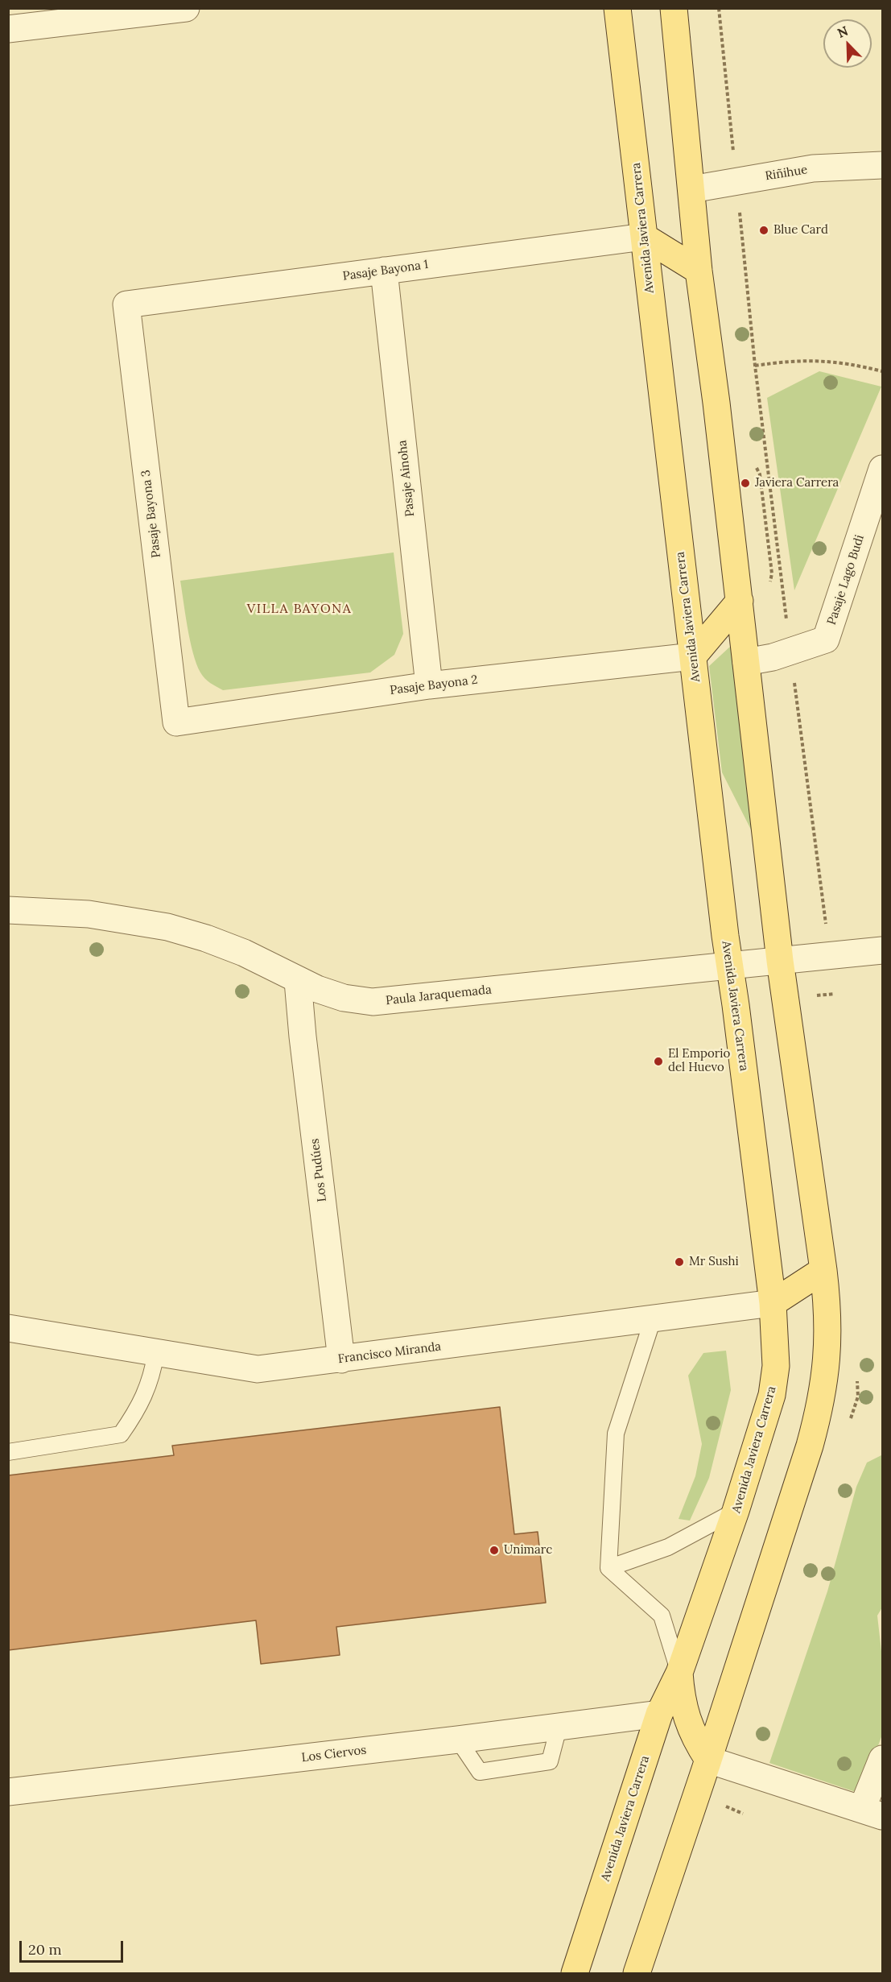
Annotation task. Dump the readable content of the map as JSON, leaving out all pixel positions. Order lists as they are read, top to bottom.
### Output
{
  "streets": {
    "main road": ["Avenida Javiera Carrera"],
    "street": [
      "Riñihue",
      "Pasaje Bayona 1",
      "Pasaje Ainoha",
      "Pasaje Bayona 3",
      "Pasaje Lago Budi",
      "Pasaje Bayona 2",
      "Paula Jaraquemada",
      "Los Pudúes",
      "Francisco Miranda",
      "Los Ciervos"
    ]
  },
  "crossings": [
    ["Avenida Javiera Carrera", "Pasaje Bayona 1"],
    ["Avenida Javiera Carrera", "Pasaje Bayona 2"],
    ["Avenida Javiera Carrera", "Paula Jaraquemada"],
    ["Avenida Javiera Carrera", "Francisco Miranda"],
    ["Avenida Javiera Carrera", "Los Ciervos"],
    ["Pasaje Bayona 1", "Pasaje Ainoha"],
    ["Pasaje Bayona 1", "Pasaje Bayona 3"],
    ["Pasaje Ainoha", "Pasaje Bayona 2"],
    ["Pasaje Bayona 3", "Pasaje Bayona 2"],
    ["Paula Jaraquemada", "Los Pudúes"],
    ["Los Pudúes", "Francisco Miranda"]
  ],
  "districts": ["VILLA BAYONA"],
  "places": [
    "Blue Card",
    "Javiera Carrera",
    "El Emporio del Huevo",
    "Mr Sushi",
    "Unimarc"
  ],
  "scale_bar": "20 m",
  "north": "top left"
}
